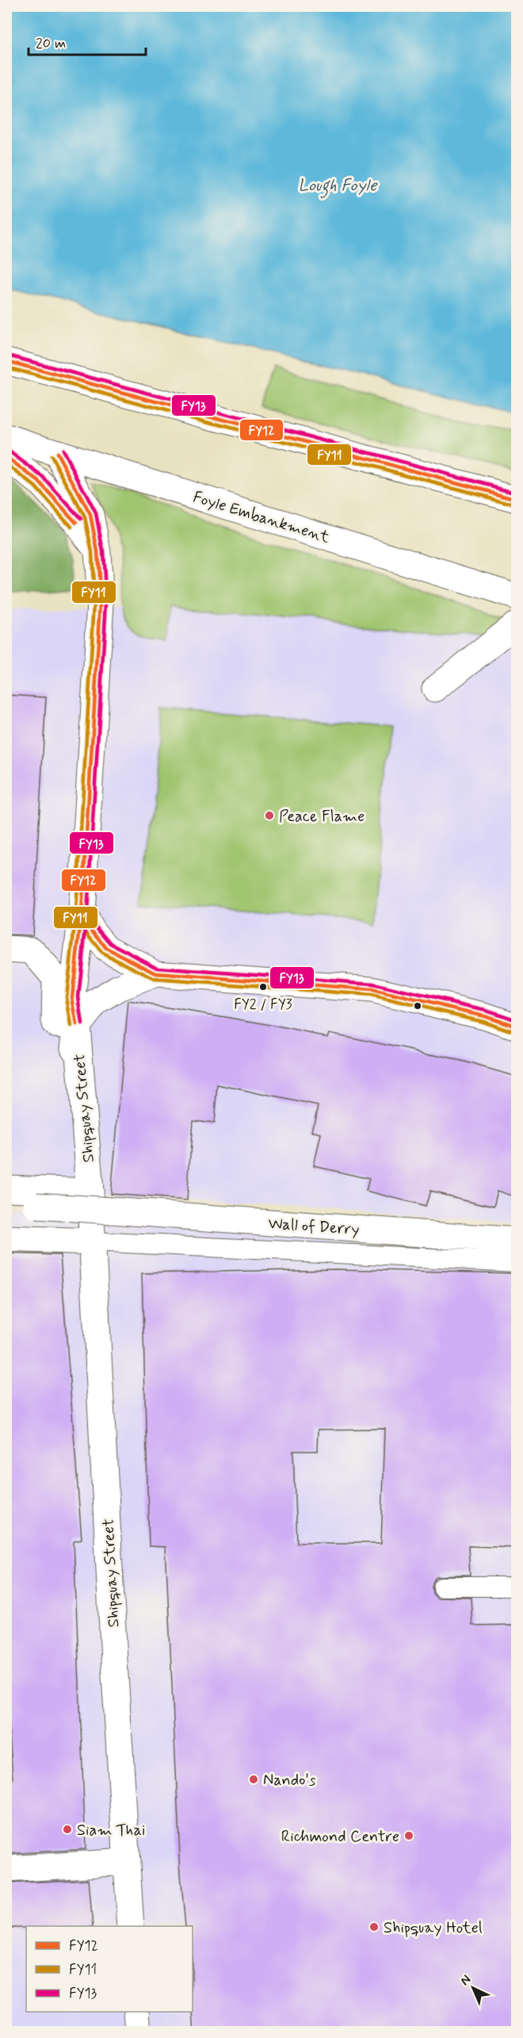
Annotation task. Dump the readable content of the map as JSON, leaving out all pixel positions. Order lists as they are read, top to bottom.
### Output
{
  "streets": {
    "main road": ["Foyle Embankment", "Shipquay Street", "Wall of Derry"]
  },
  "crossings": [
    ["Foyle Embankment", "Shipquay Street"],
    ["Shipquay Street", "Wall of Derry"]
  ],
  "water": ["Lough Foyle"],
  "places": [
    "Peace Flame",
    "FY2 / FY3",
    "Nando's",
    "Siam Thai",
    "Richmond Centre",
    "Shipquay Hotel"
  ],
  "lines": ["transit line FY13", "transit line FY12", "transit line FY11"],
  "legend": ["FY12", "FY11", "FY13"],
  "scale_bar": "20 m",
  "north": "top left"
}
